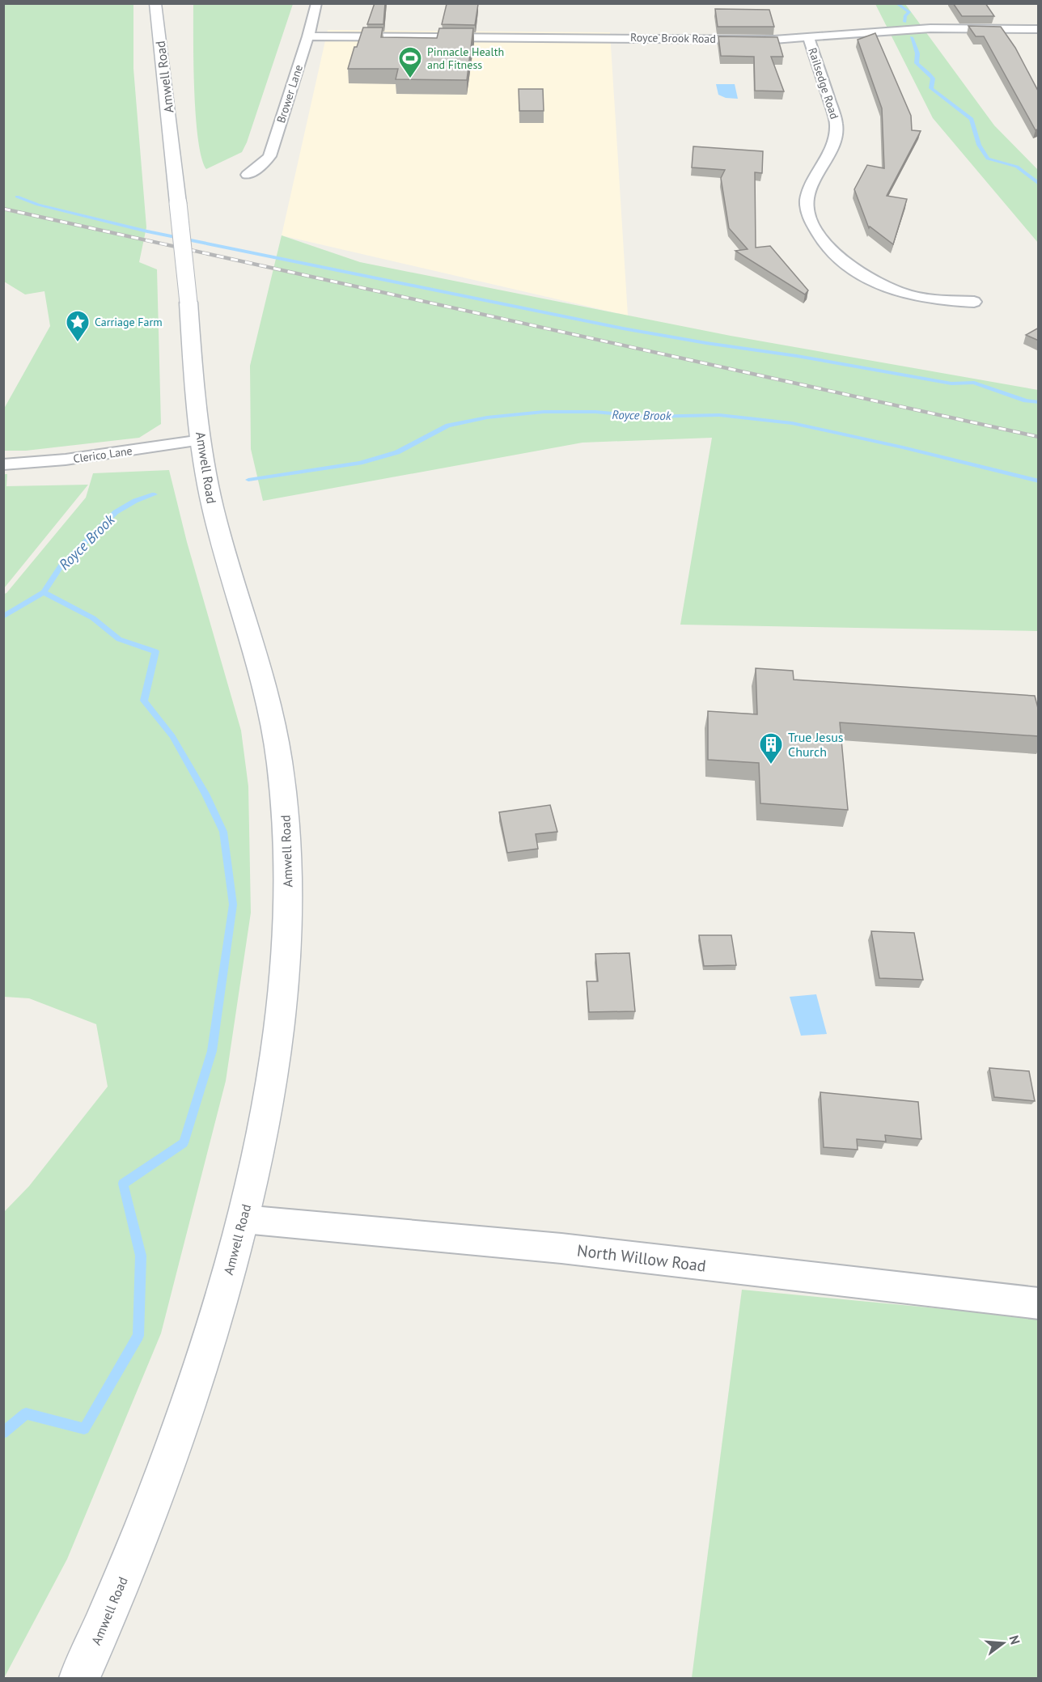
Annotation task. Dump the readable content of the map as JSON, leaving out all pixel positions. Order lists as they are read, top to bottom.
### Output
{
  "streets": {
    "main road": ["Amwell Road"],
    "street": [
      "Royce Brook Road",
      "Railsedge Road",
      "Brower Lane",
      "Clerico Lane",
      "North Willow Road"
    ]
  },
  "crossings": [
    ["Royce Brook Road", "Railsedge Road"],
    ["Royce Brook Road", "Brower Lane"],
    ["Amwell Road", "Clerico Lane"],
    ["Amwell Road", "North Willow Road"]
  ],
  "water": ["Royce Brook"],
  "places": {
    "sports": ["Pinnacle Health and Fitness"],
    "place": ["Carriage Farm"],
    "building": ["True Jesus Church"]
  },
  "north": "right"
}
